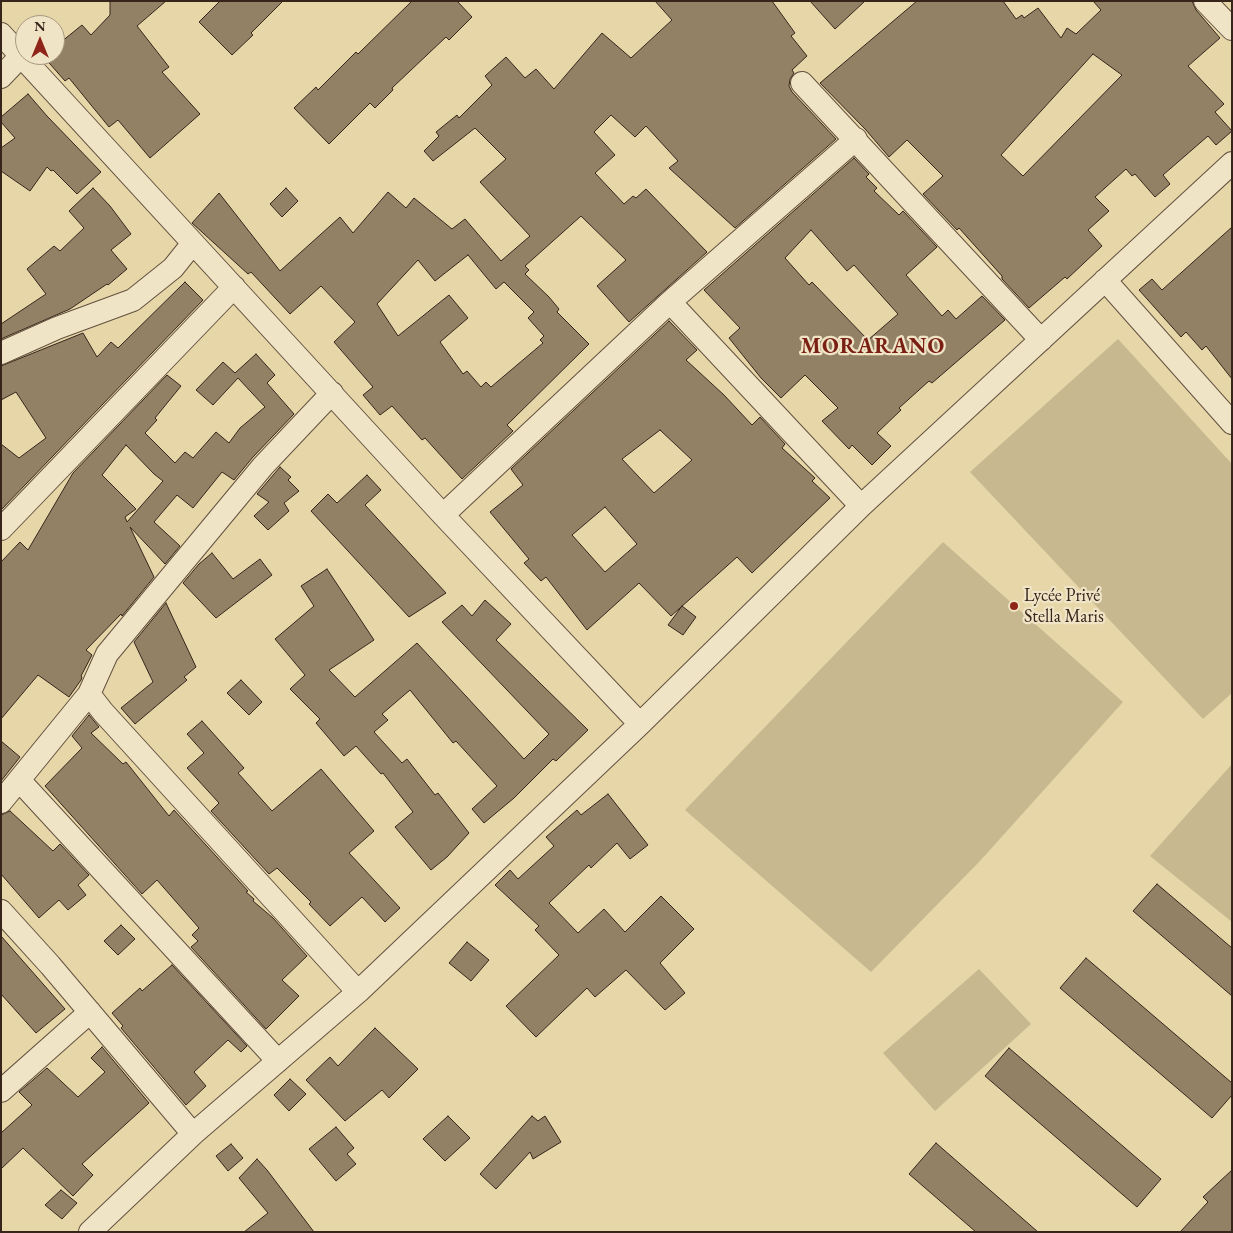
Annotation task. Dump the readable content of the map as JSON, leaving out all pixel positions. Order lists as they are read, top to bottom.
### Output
{
  "districts": ["MORARANO"],
  "places": ["Lycée Privé Stella Maris"],
  "north": "top"
}
